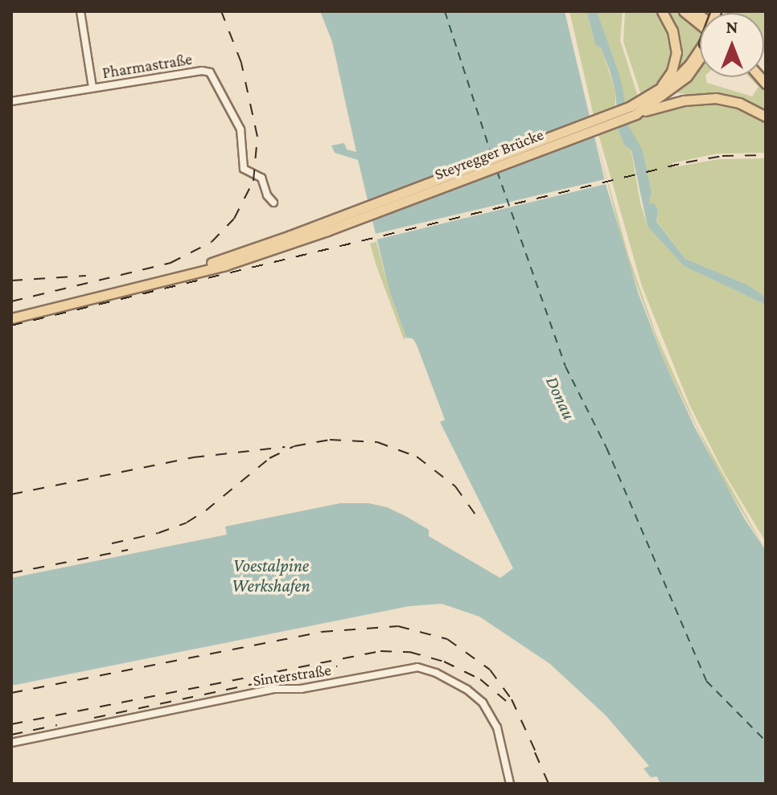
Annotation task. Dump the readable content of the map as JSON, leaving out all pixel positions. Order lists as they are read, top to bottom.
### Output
{
  "streets": {
    "main road": ["Steyregger Brücke"],
    "street": ["Pharmastraße", "Sinterstraße"]
  },
  "water": ["Donau", "Voestalpine Werkshafen"],
  "north": "top"
}
